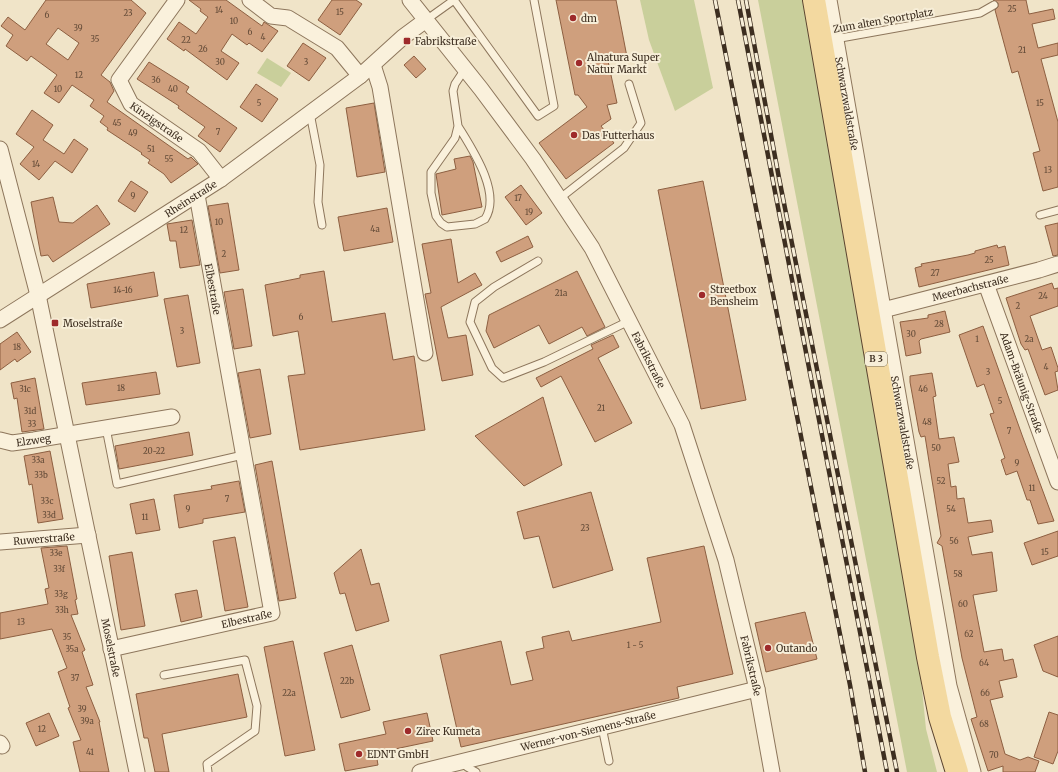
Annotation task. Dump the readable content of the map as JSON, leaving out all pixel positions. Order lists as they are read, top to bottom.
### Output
{
  "streets": {
    "main road": ["Schwarzwaldstraße", "B 3"],
    "street": [
      "Kinzigstraße",
      "Rheinstraße",
      "Meerbachstraße",
      "Elbestraße",
      "Fabrikstraße",
      "Adam-Bräunig-Straße",
      "Elzweg",
      "Ruwerstraße",
      "Moselstraße",
      "Werner-von-Siemens-Straße"
    ],
    "lane": ["Zum alten Sportplatz"]
  },
  "crossings": [
    ["Zum alten Sportplatz", "Schwarzwaldstraße"],
    ["Schwarzwaldstraße", "Meerbachstraße"],
    ["Kinzigstraße", "Rheinstraße"],
    ["Rheinstraße", "Elbestraße"],
    ["Rheinstraße", "Fabrikstraße"],
    ["Rheinstraße", "Moselstraße"],
    ["Meerbachstraße", "Adam-Bräunig-Straße"],
    ["Elbestraße", "Moselstraße"],
    ["Fabrikstraße", "Werner-von-Siemens-Straße"],
    ["Elzweg", "Moselstraße"],
    ["Ruwerstraße", "Moselstraße"]
  ],
  "places": {
    "other": [
      "dm",
      "Alnatura Super Natur Markt",
      "Das Futterhaus",
      "Streetbox Bensheim",
      "Outando",
      "Zirec Kumeta",
      "EDNT GmbH"
    ],
    "transit": ["Fabrikstraße", "Moselstraße"]
  },
  "house_numbers": [
    "25",
    "14",
    "15",
    "23",
    "6",
    "10",
    "39",
    "6",
    "4",
    "35",
    "22",
    "26",
    "21",
    "30",
    "3",
    "12",
    "36",
    "10",
    "40",
    "5",
    "15",
    "45",
    "7",
    "49",
    "51",
    "55",
    "14",
    "13",
    "9",
    "17",
    "19",
    "10",
    "4a",
    "12",
    "2",
    "25",
    "27",
    "14-16",
    "21a",
    "24",
    "2",
    "6",
    "28",
    "3",
    "30",
    "1",
    "2a",
    "18",
    "4",
    "3",
    "18",
    "31c",
    "46",
    "5",
    "21",
    "31d",
    "48",
    "33",
    "7",
    "50",
    "20-22",
    "33a",
    "9",
    "33b",
    "52",
    "11",
    "7",
    "33c",
    "9",
    "54",
    "33d",
    "11",
    "23",
    "56",
    "15",
    "33e",
    "33f",
    "58",
    "33g",
    "60",
    "33h",
    "13",
    "62",
    "35",
    "1 - 5",
    "35a",
    "64",
    "37",
    "22b",
    "22a",
    "66",
    "39",
    "39a",
    "68",
    "12",
    "41",
    "70"
  ]
}
